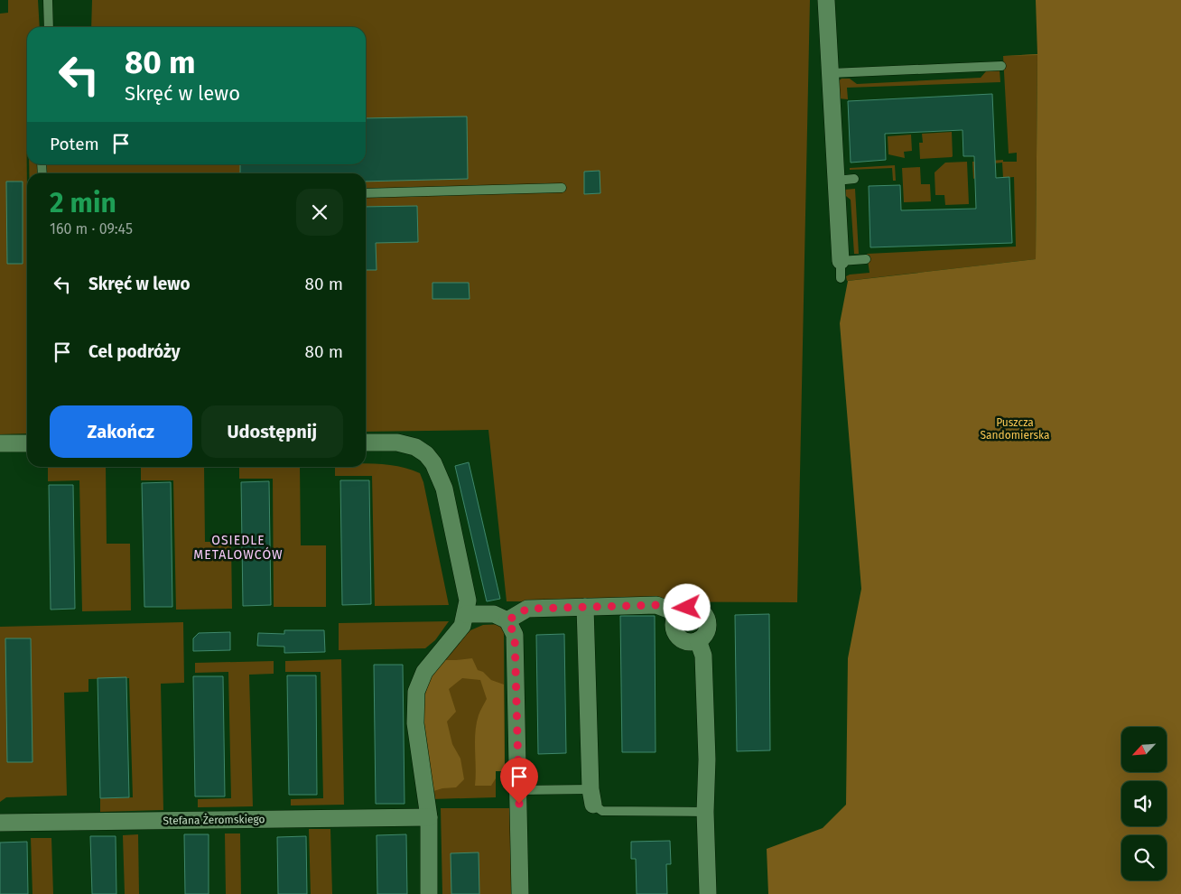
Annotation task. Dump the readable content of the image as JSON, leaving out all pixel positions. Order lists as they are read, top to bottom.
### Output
{
  "streets": {
    "street": ["Stefana Żeromskiego"]
  },
  "districts": ["OSIEDLE METALOWCÓW"],
  "parks": ["Puszcza Sandomierska"],
  "north": "bottom left",
  "page": {
    "turn": ["80 m", "Skręć w lewo"],
    "then": "Potem",
    "heading": ["2 min", "160 m · 09:45"],
    "list": [
      {
        "name": "Skręć w lewo",
        "value": "80 m"
      },
      {
        "name": "Cel podróży",
        "value": "80 m"
      }
    ],
    "buttons": ["Zakończ", "Udostępnij"]
  }
}
